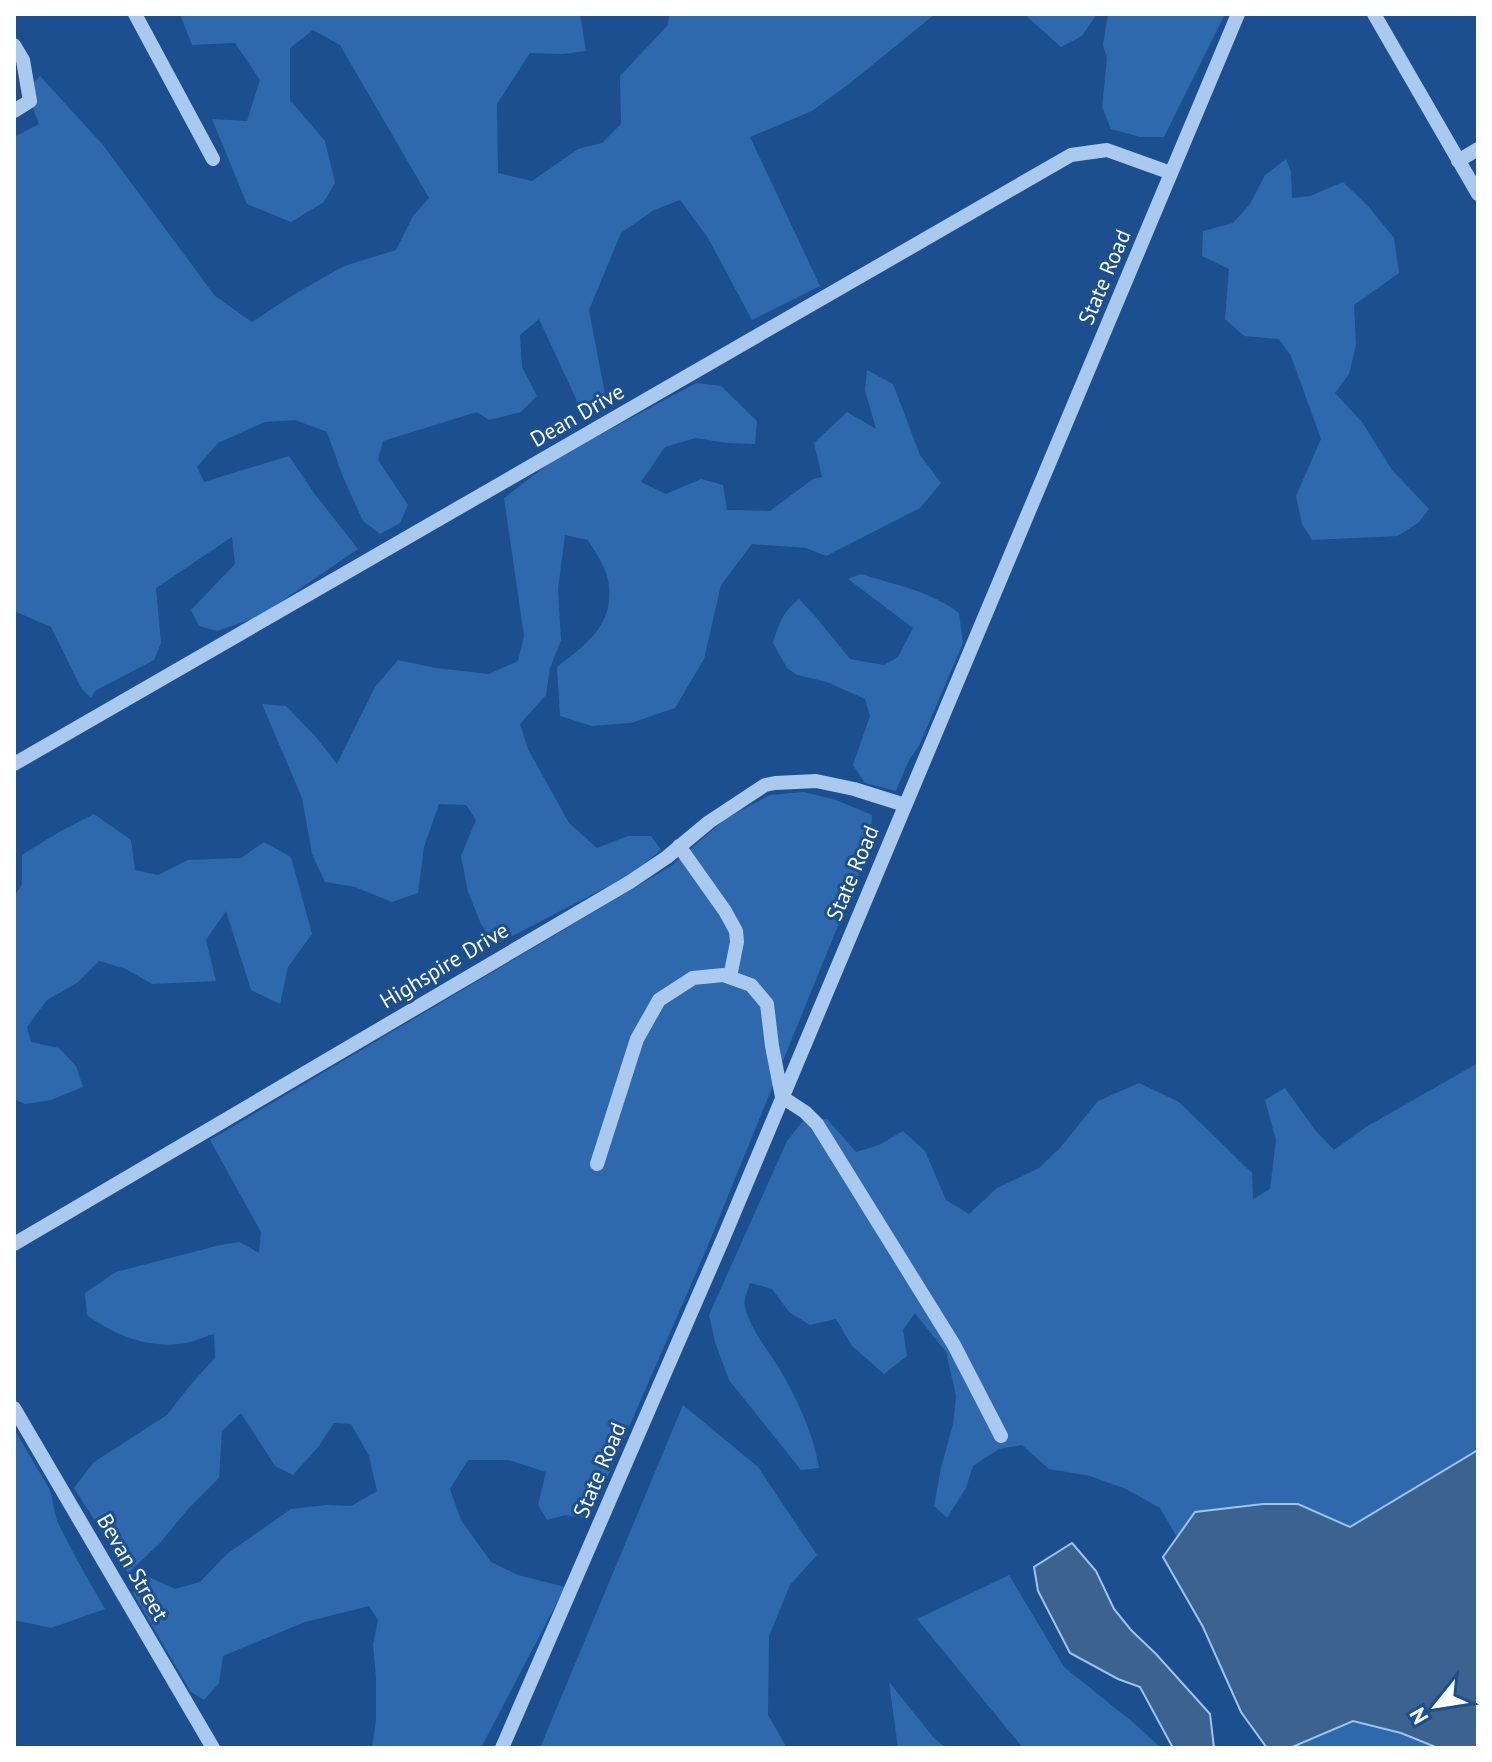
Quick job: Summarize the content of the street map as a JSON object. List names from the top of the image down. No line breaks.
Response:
{"streets":{"street":["State Road","Dean Drive","Highspire Drive","Bevan Street"]},"crossings":[["State Road","Dean Drive"],["State Road","Highspire Drive"]],"north":"bottom left"}
